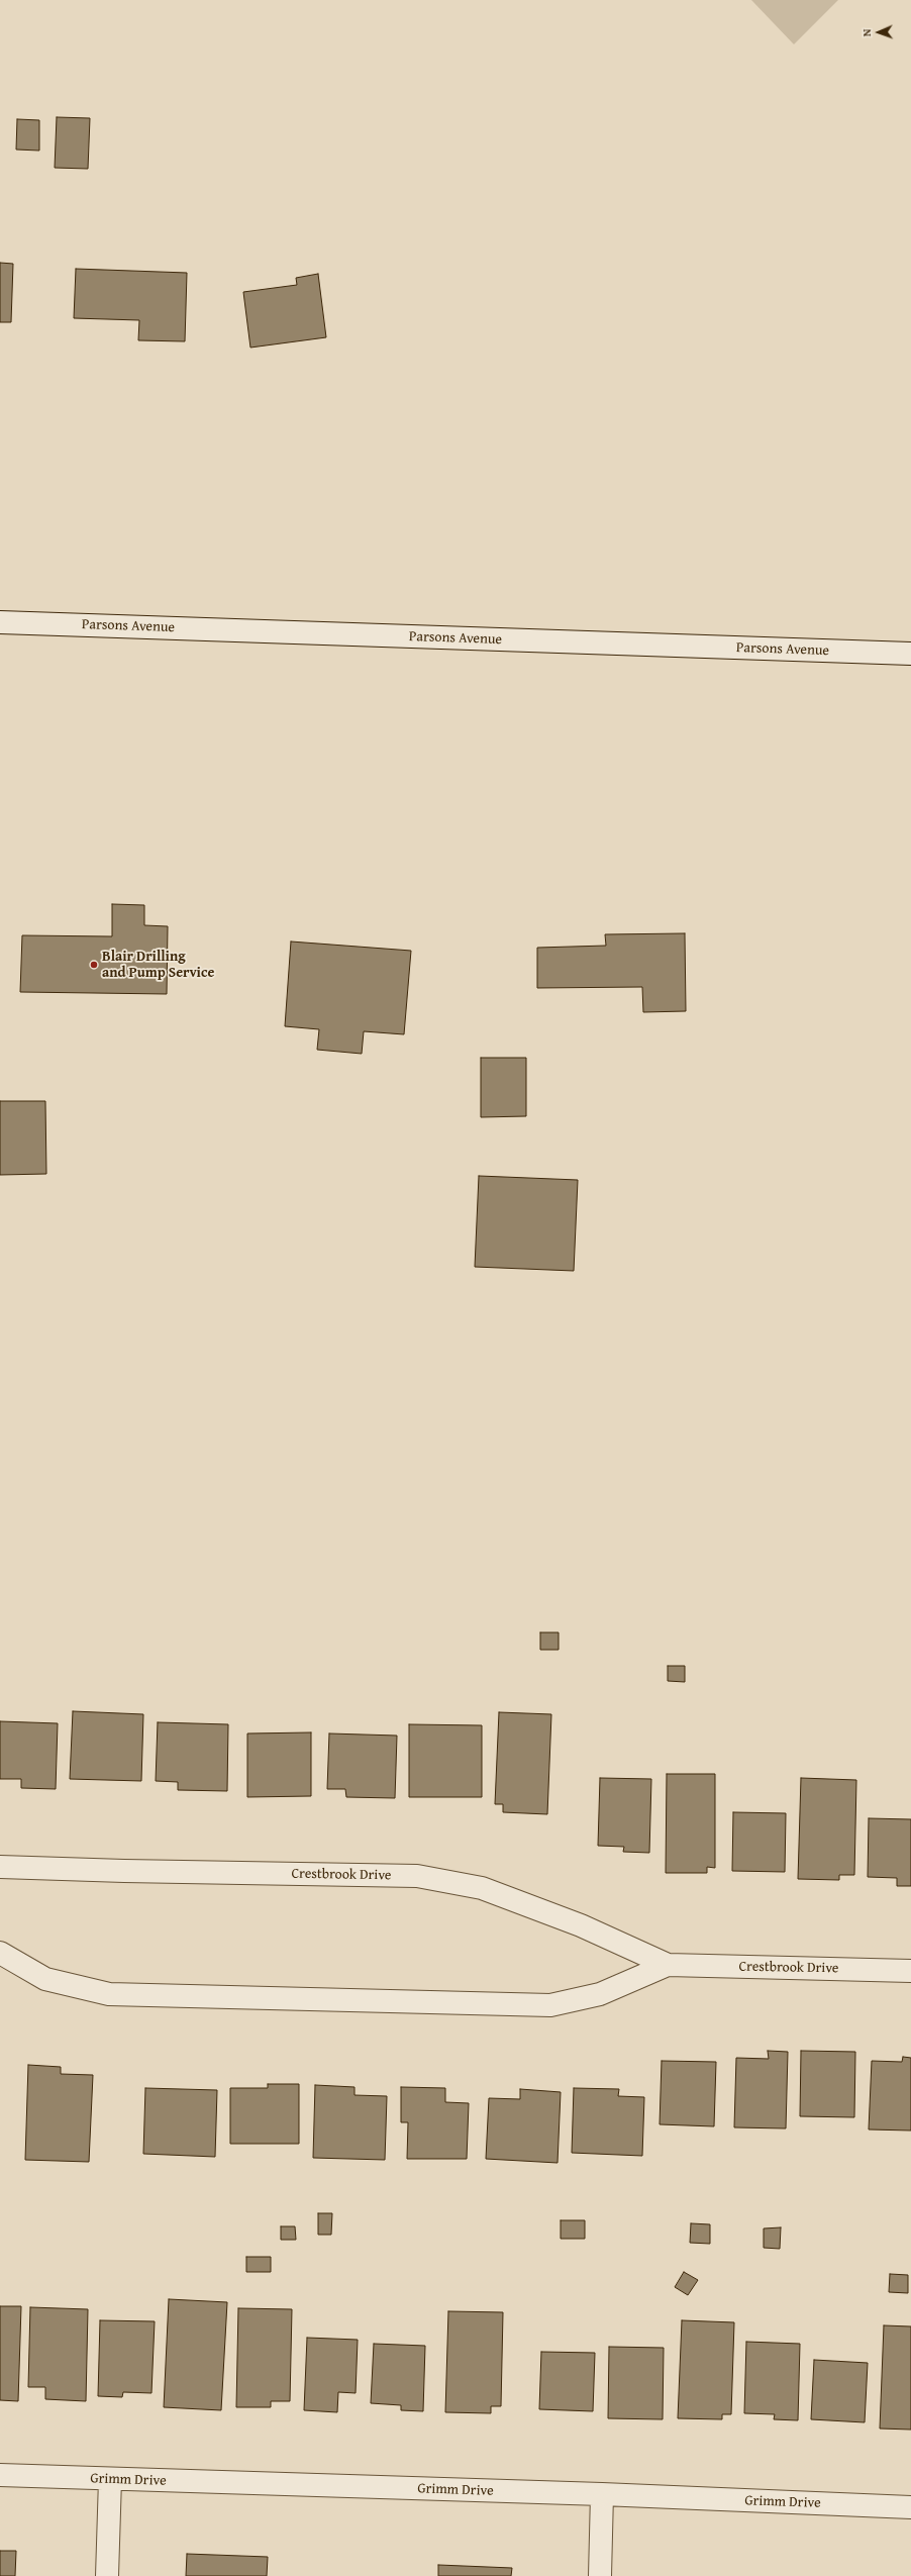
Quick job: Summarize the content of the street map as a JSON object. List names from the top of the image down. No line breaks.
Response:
{"streets":{"street":["Parsons Avenue","Crestbrook Drive","Grimm Drive"]},"places":["Blair Drilling and Pump Service"],"north":"left"}
